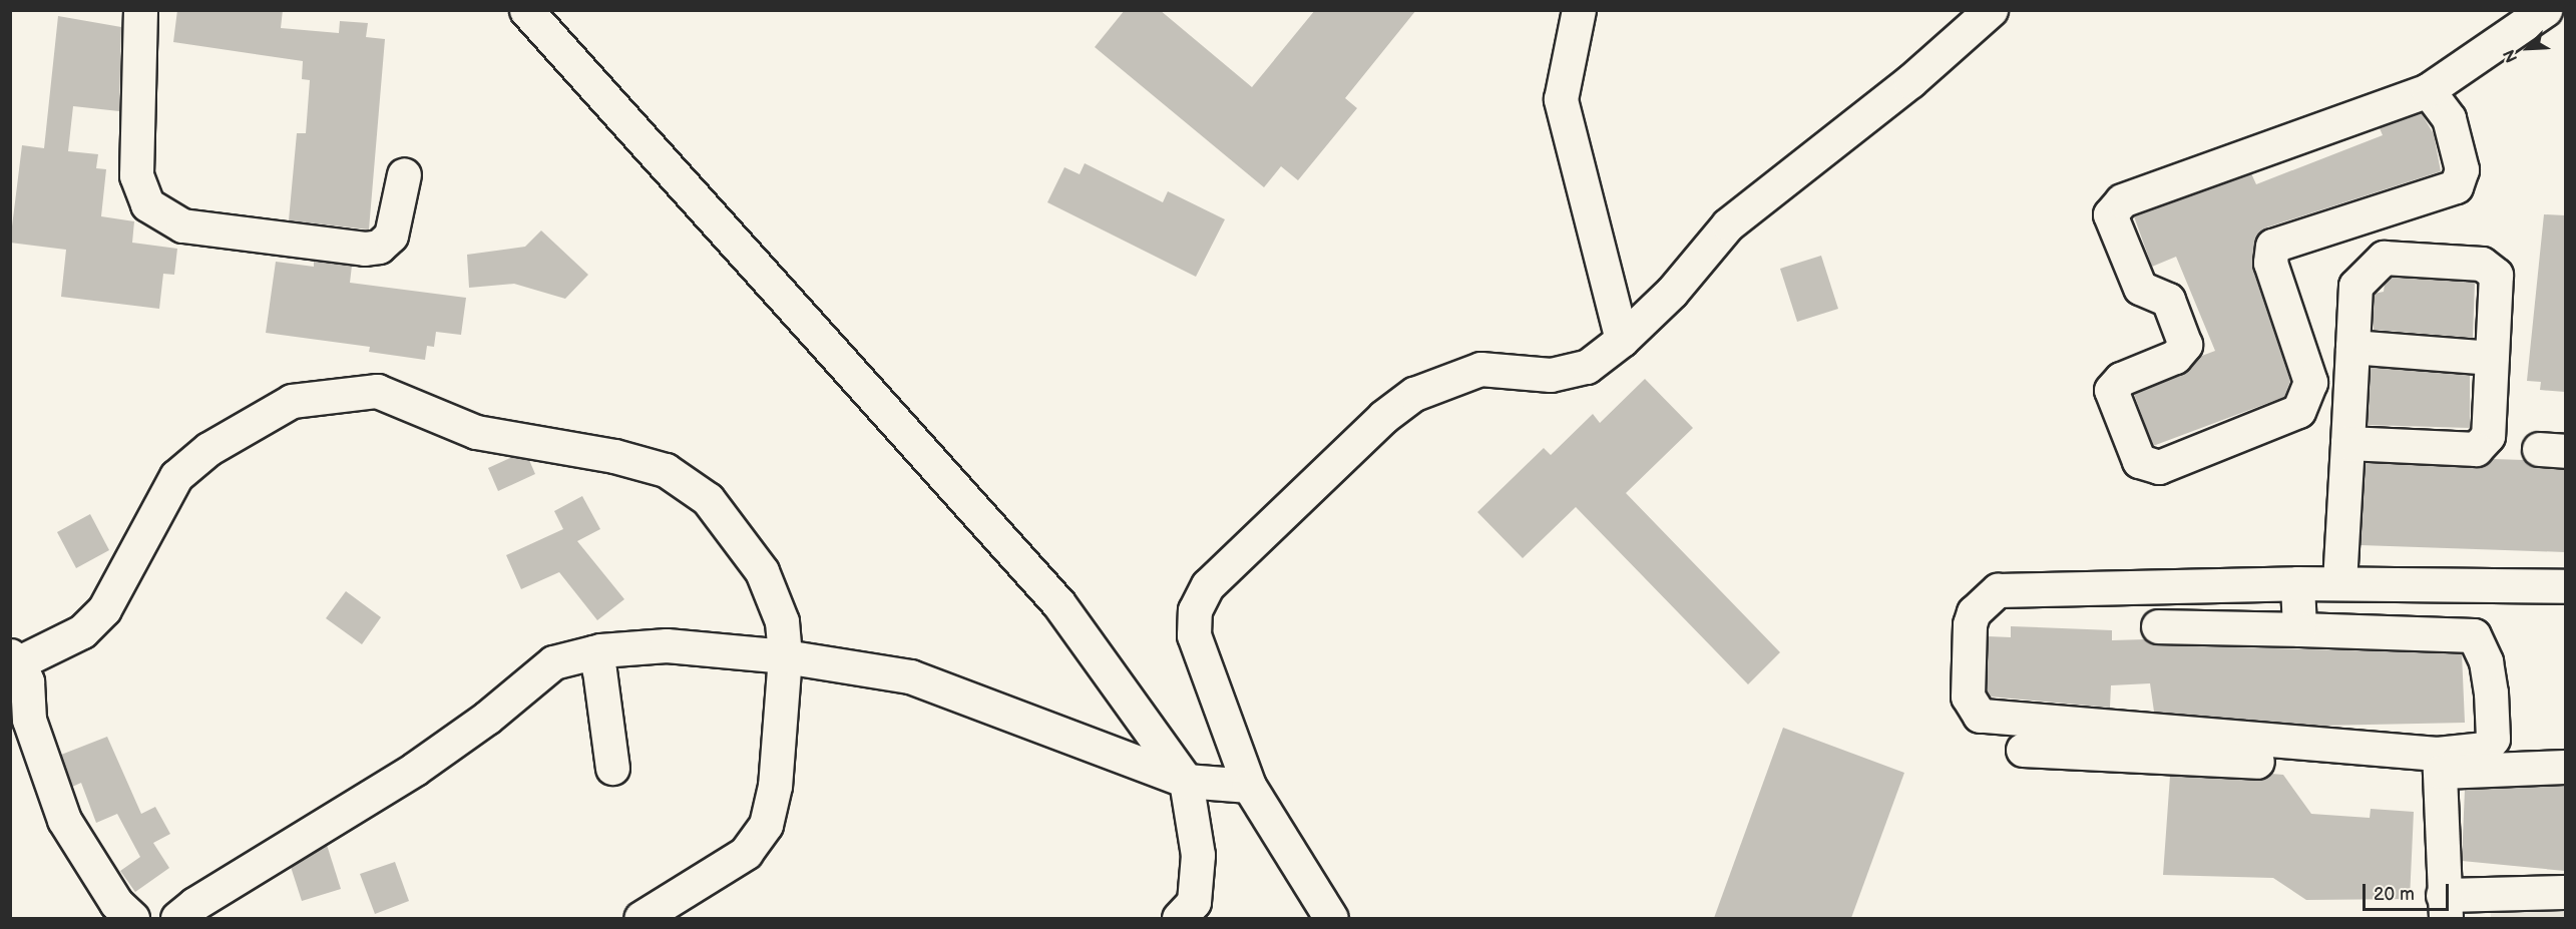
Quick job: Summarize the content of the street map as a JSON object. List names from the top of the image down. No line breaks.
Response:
{"scale_bar":"20 m","north":"bottom left"}
